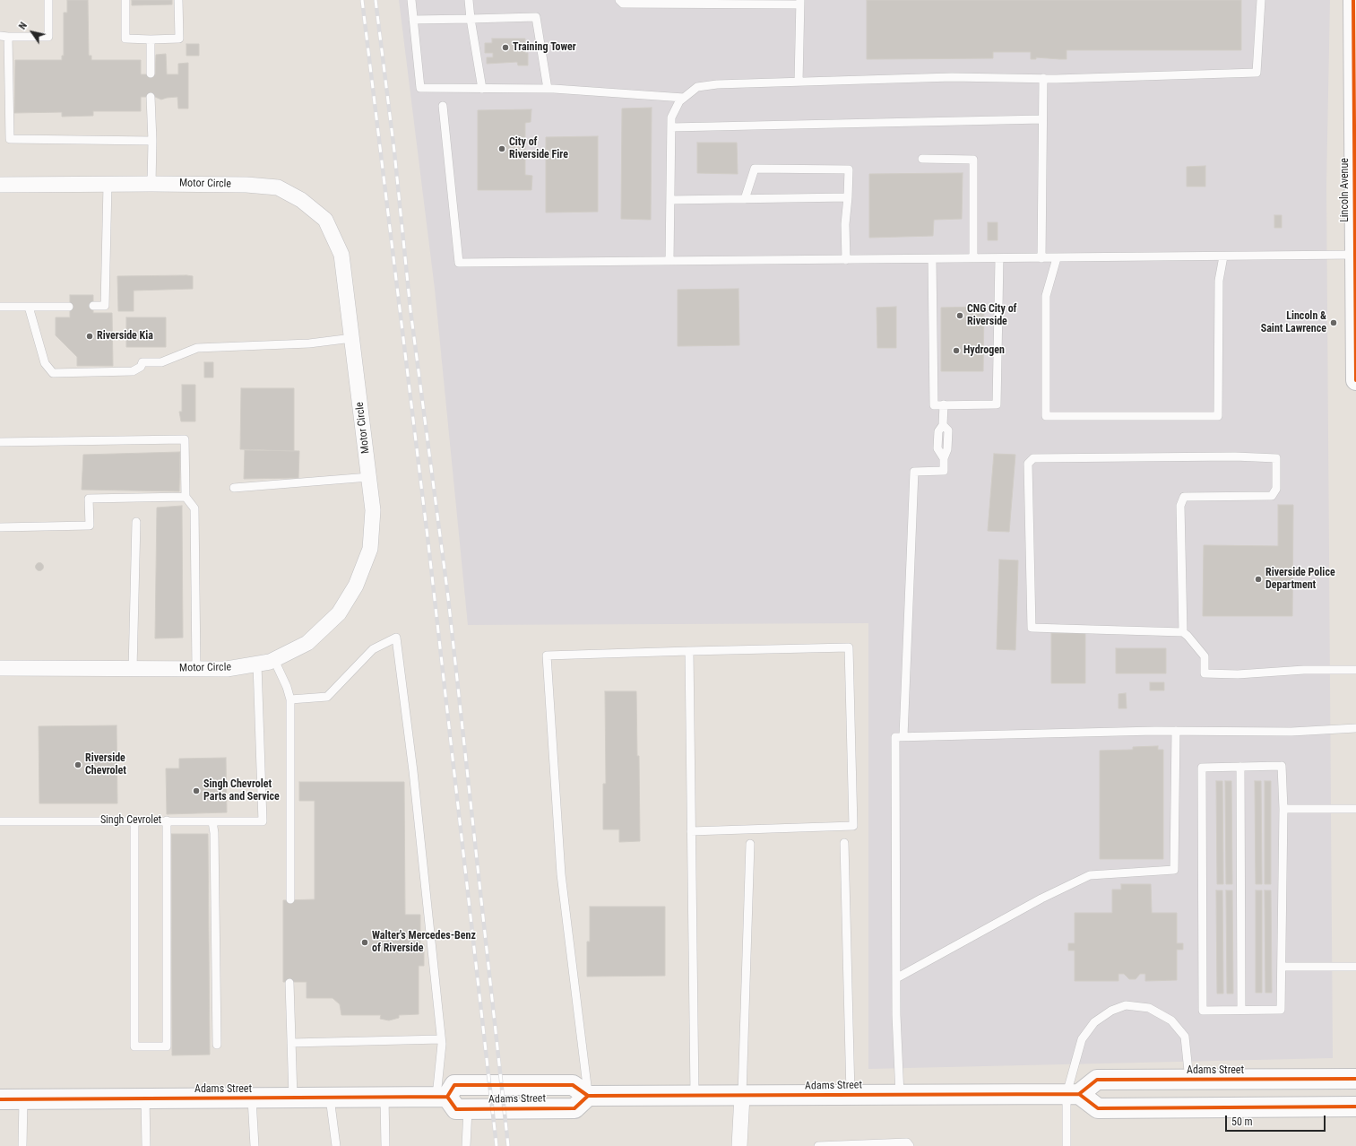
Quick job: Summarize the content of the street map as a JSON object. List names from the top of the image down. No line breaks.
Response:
{"streets":{"main road":["Lincoln Avenue","Adams Street"],"street":["Motor Circle"],"lane":["Singh Cevrolet"]},"crossings":[["Motor Circle","Singh Cevrolet"]],"places":["Training Tower","City of Riverside Fire","CNG City of Riverside","Lincoln & Saint Lawrence","Riverside Kia","Hydrogen","Riverside Police Department","Riverside Chevrolet","Singh Chevrolet Parts and Service","Walter's Mercedes-Benz of Riverside"],"scale_bar":"50 m","north":"top left"}
